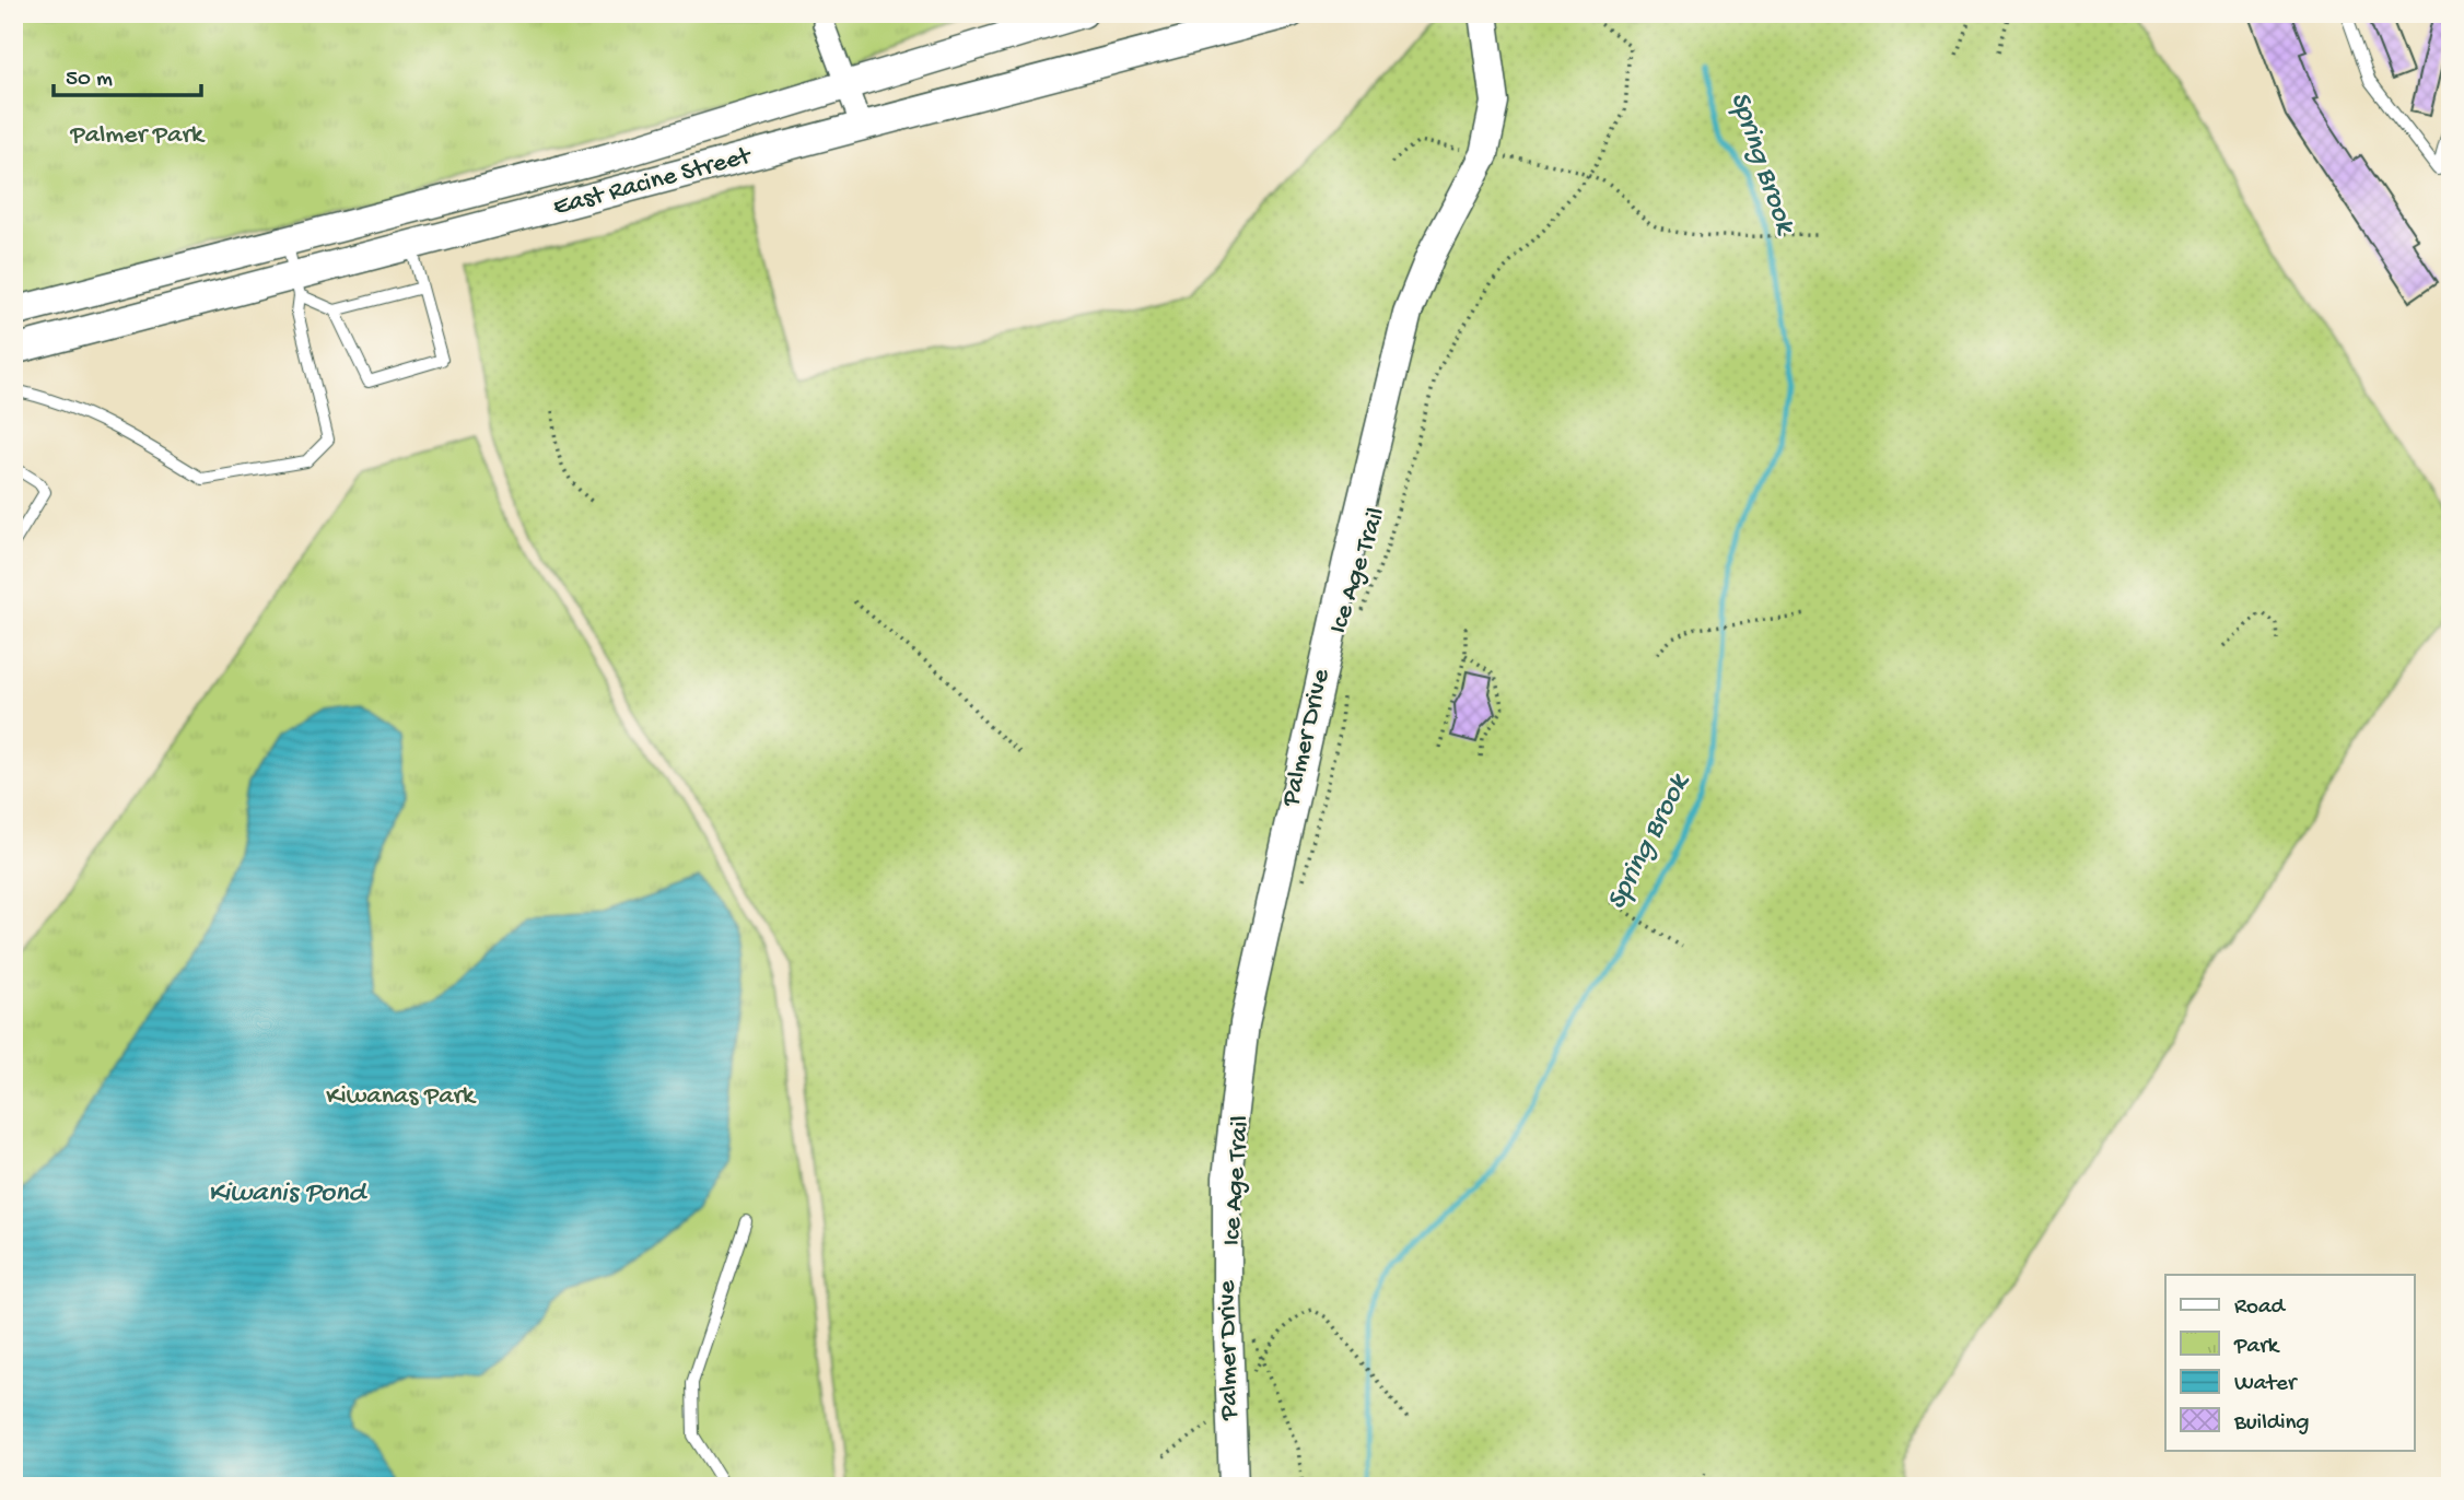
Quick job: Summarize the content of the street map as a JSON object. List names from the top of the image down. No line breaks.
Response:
{"streets":{"main road":["East Racine Street","Palmer Drive"],"path":["Ice Age Trail"]},"water":["Spring Brook","Kiwanis Pond"],"parks":["Palmer Park","Kiwanas Park"],"legend":["Road","Park","Water","Building"],"scale_bar":"50 m"}
